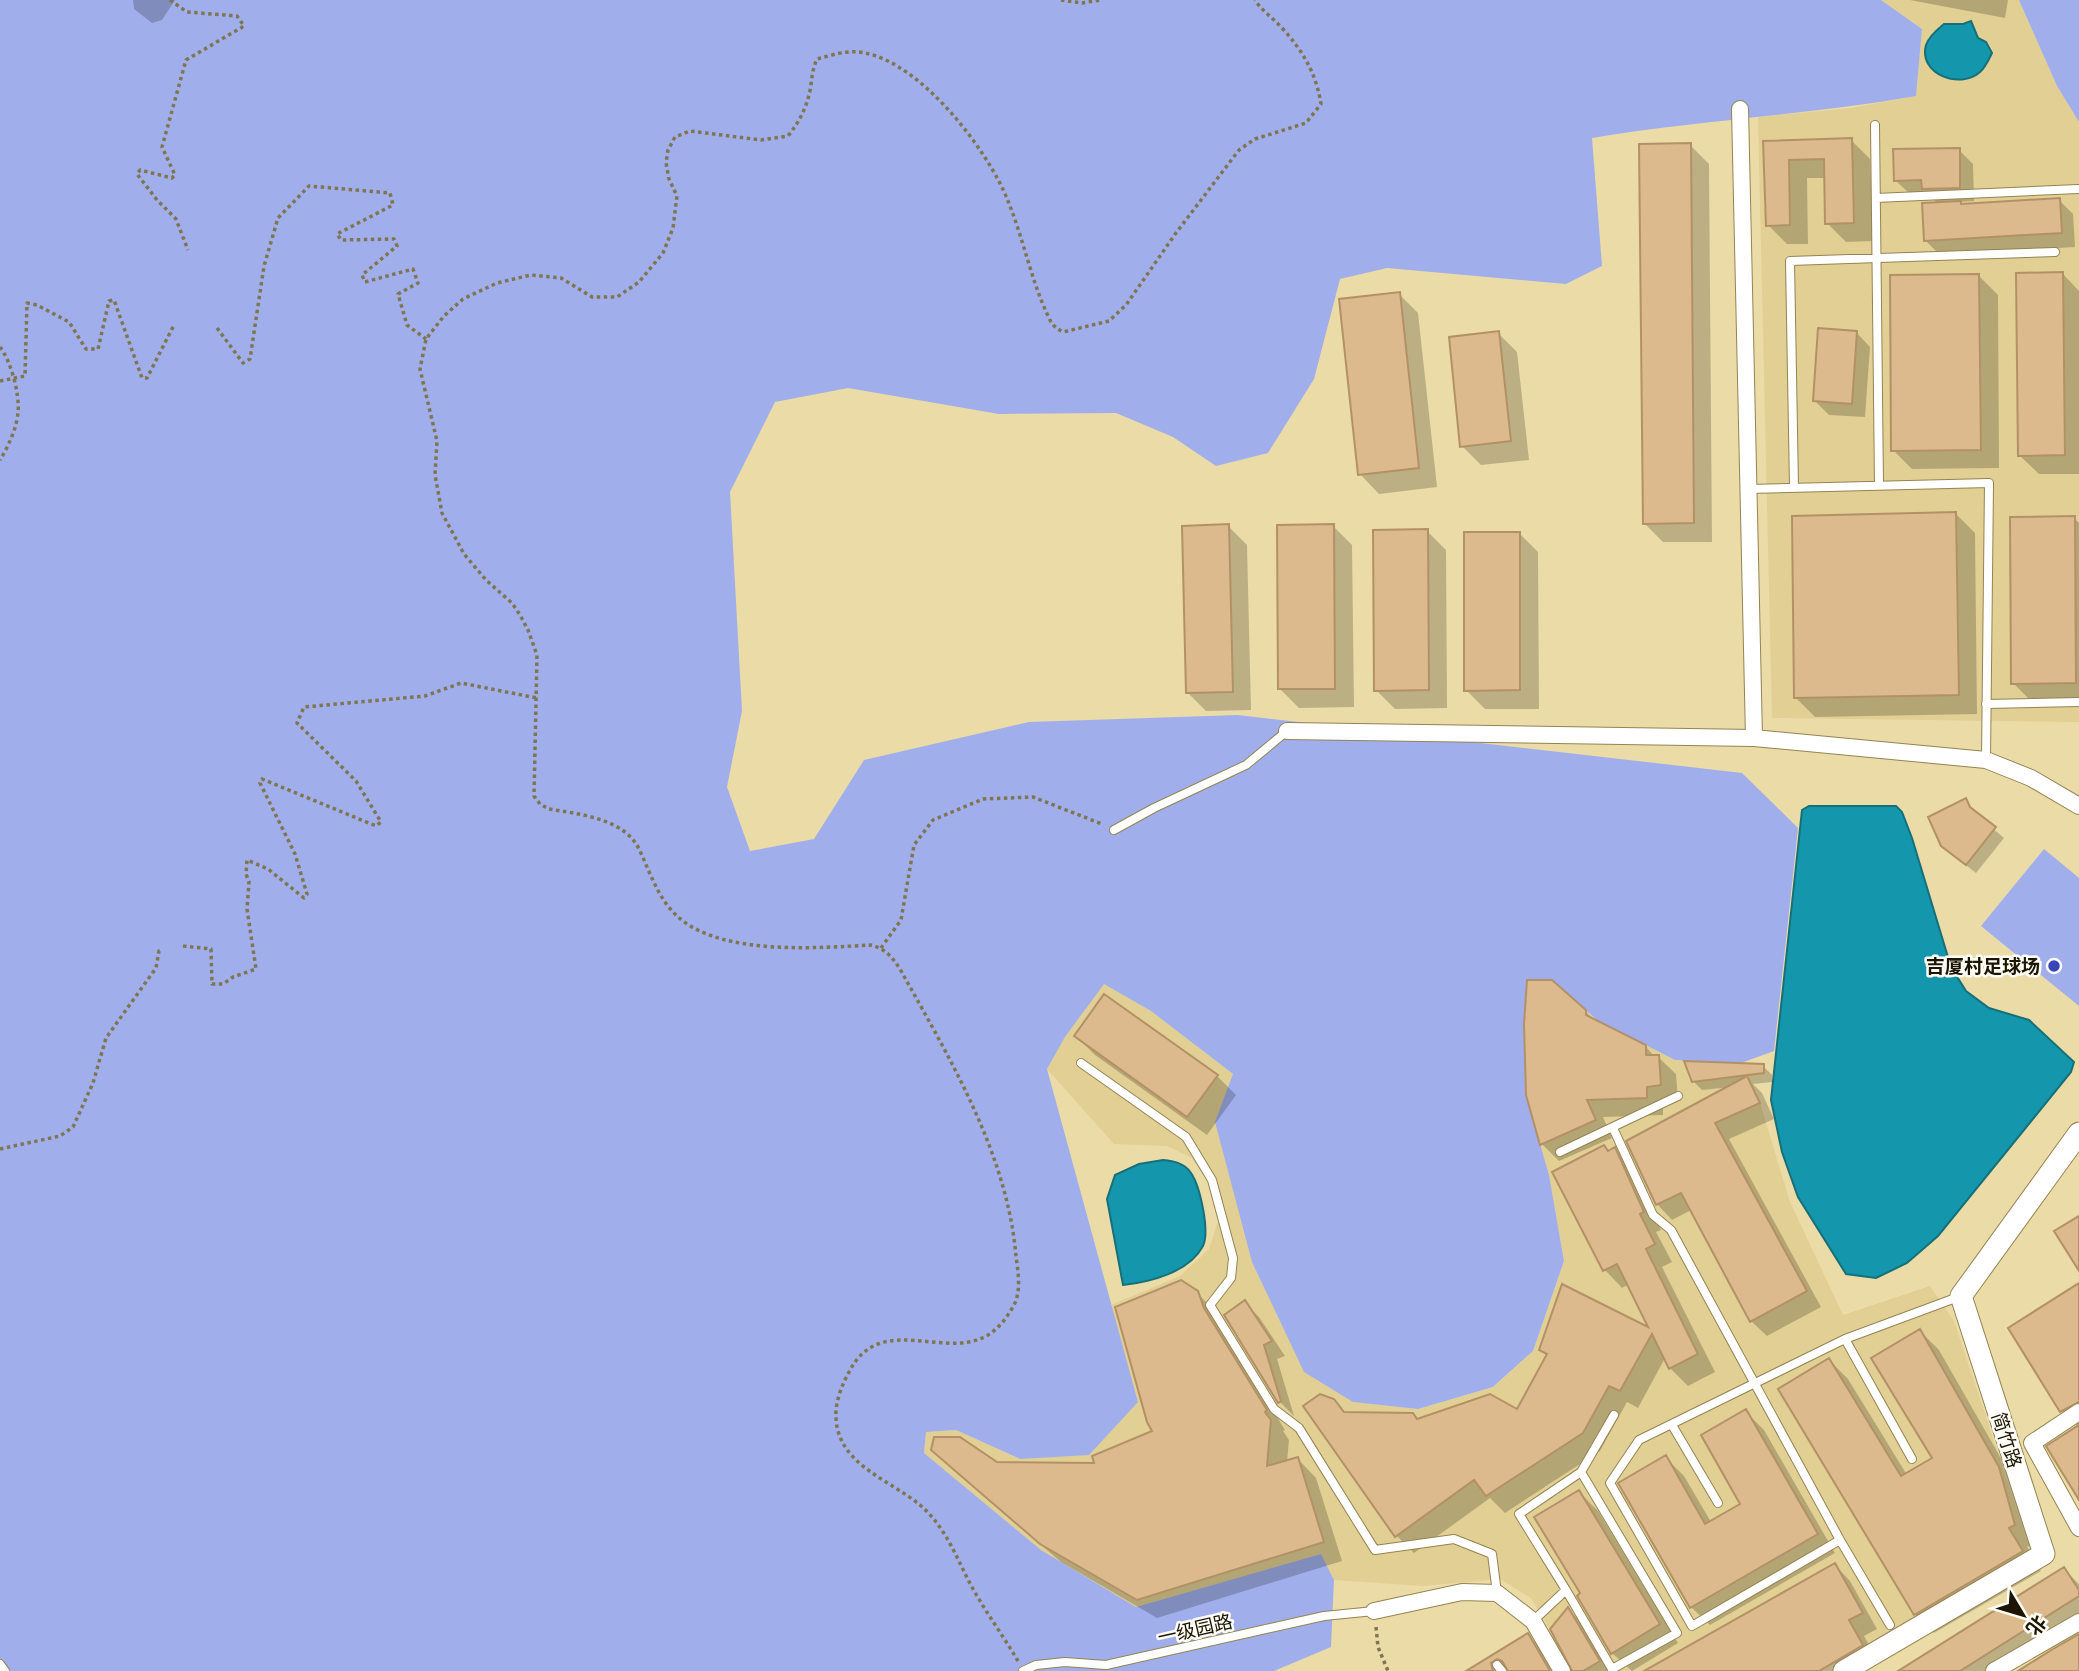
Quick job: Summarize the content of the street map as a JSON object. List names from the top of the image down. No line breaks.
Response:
{"streets":{"street":["简竹路"],"lane":["一级园路"]},"places":["吉厦村足球场"],"north":"bottom right"}
